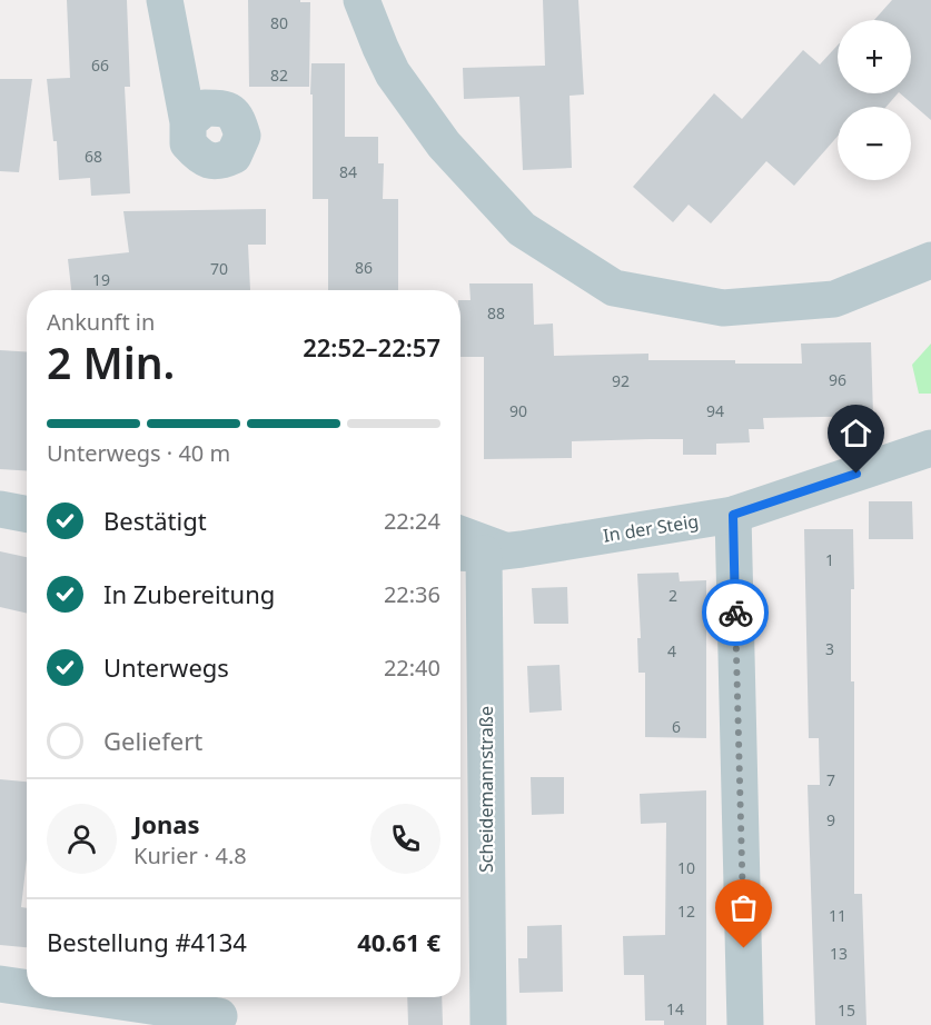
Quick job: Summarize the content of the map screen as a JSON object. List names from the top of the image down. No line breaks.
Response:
{"streets":{"street":["In der Steig","Scheidemannstraße"]},"crossings":[["In der Steig","Scheidemannstraße"]],"house_numbers":["80","66","82","68","84","86","70","19","88","96","92","90","94","1","2","3","4","6","7","9","10","12","11","13","14","15"],"page":{"map_buttons":["+","−"],"heading":["2 Min.","Ankunft in","22:52–22:57"],"panel":["Jonas","Kurier · 4.8","Bestellung #4134","40.61 €"],"bar":"Unterwegs · 40 m","list":[["Bestätigt","22:24"],["In Zubereitung","22:36"],["Unterwegs","22:40"],"Geliefert"]}}
